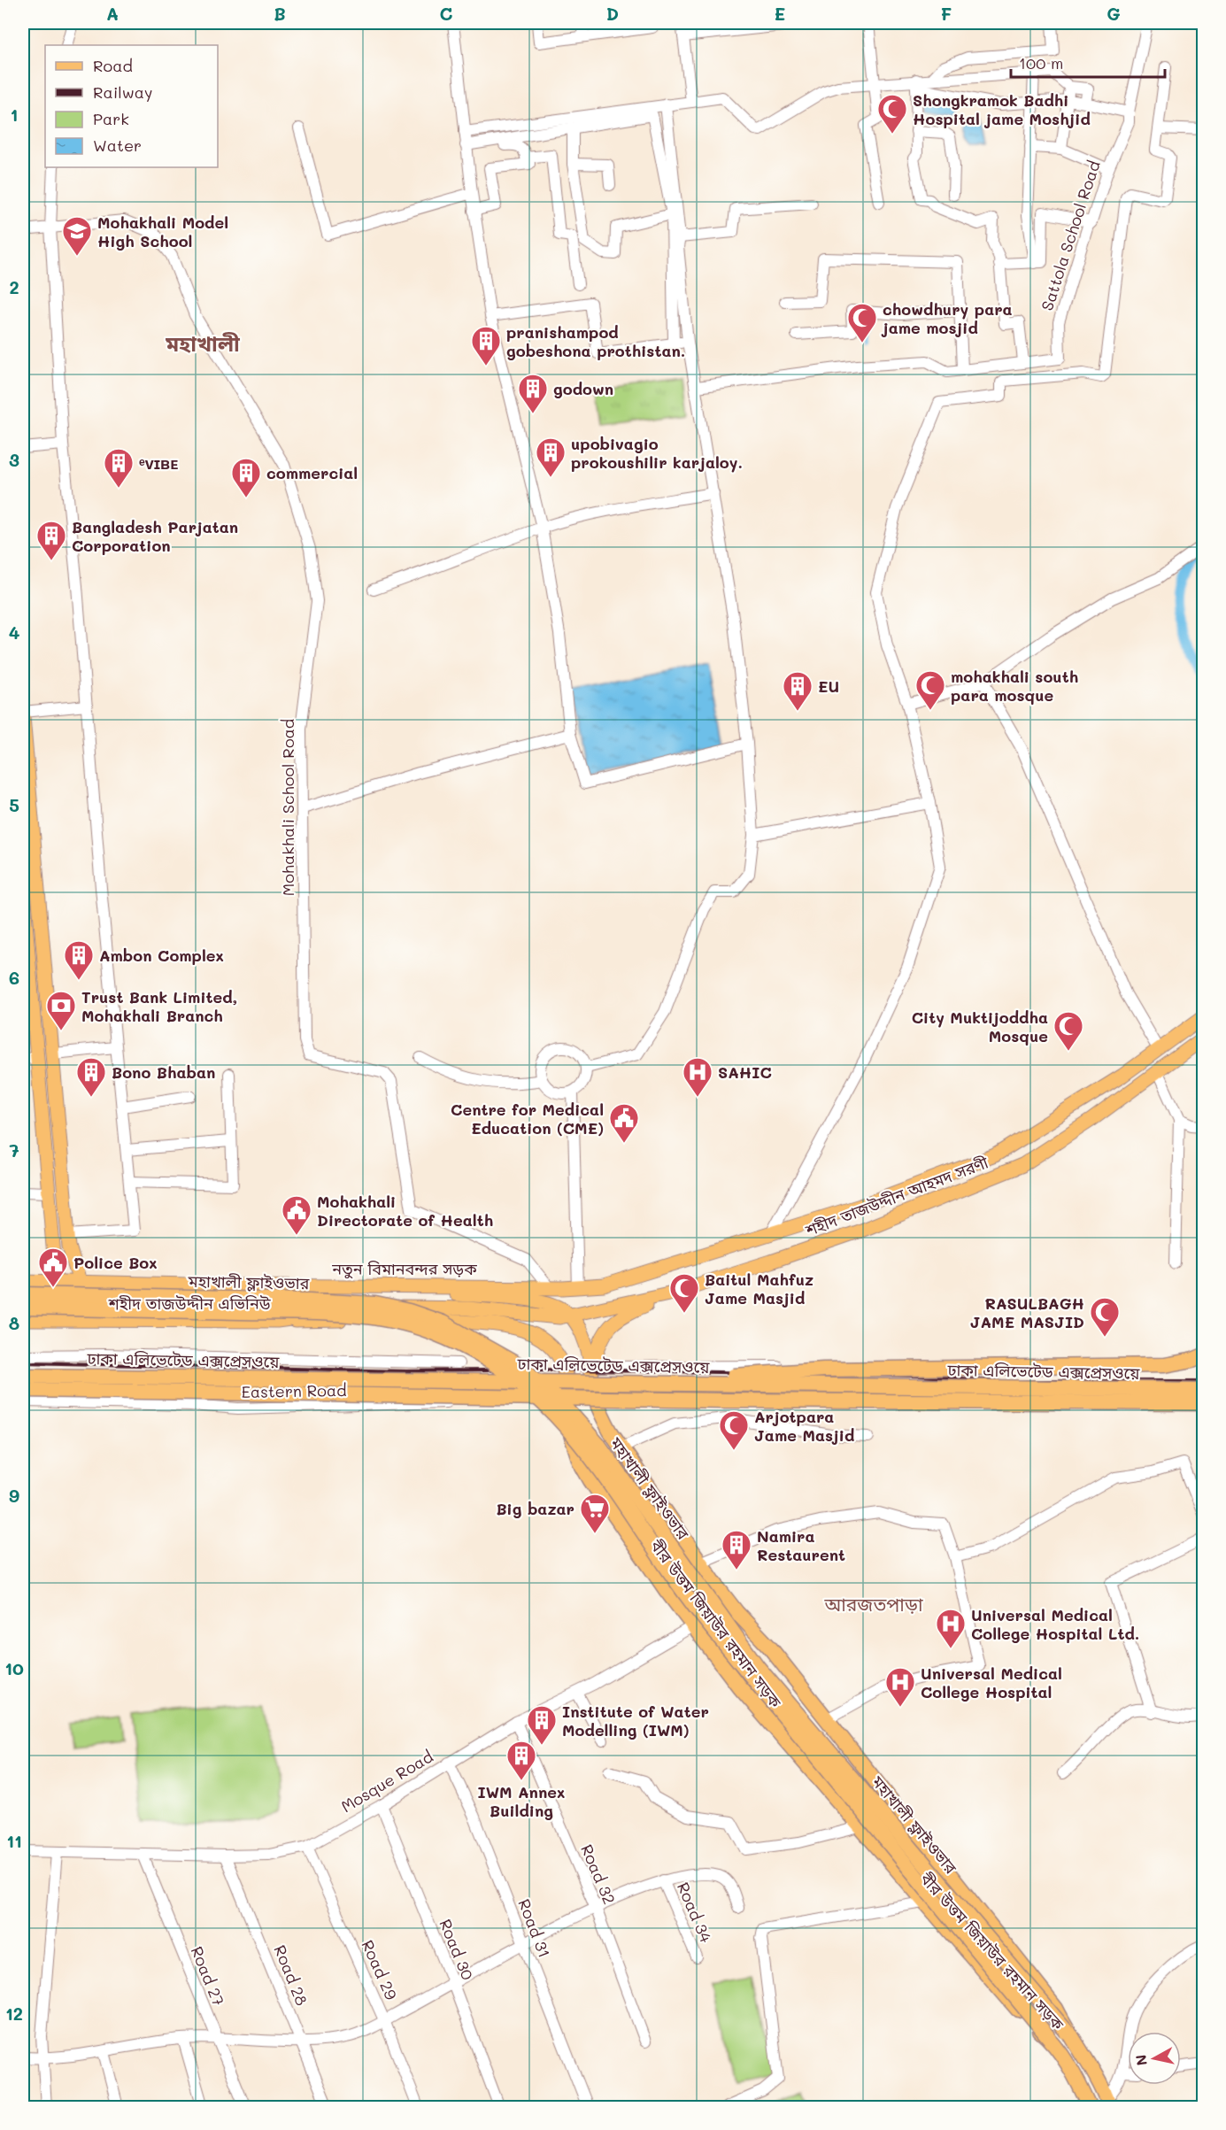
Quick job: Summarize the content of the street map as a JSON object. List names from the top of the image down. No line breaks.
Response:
{"streets":{"highway":["মহাখালী ফ্লাইওভার","ঢাকা এলিভেটেড এক্সপ্রেসওয়ে","বীর উত্তম জিয়াউর রহমান সড়ক"],"main road":["শহীদ তাজউদ্দীন আহমদ সরণী","নতুন বিমানবন্দর সড়ক","শহীদ তাজউদ্দীন এভিনিউ"],"street":["Sattola School Road","Mohakhali School Road","Eastern Road","Mosque Road","Road 32","Road 34","Road 31","Road 30","Road 29","Road 28","Road 27"]},"crossings":[["Mohakhali School Road","নতুন বিমানবন্দর সড়ক"],["শহীদ তাজউদ্দীন আহমদ সরণী","নতুন বিমানবন্দর সড়ক"],["শহীদ তাজউদ্দীন আহমদ সরণী","শহীদ তাজউদ্দীন এভিনিউ"],["শহীদ তাজউদ্দীন আহমদ সরণী","বীর উত্তম জিয়াউর রহমান সড়ক"],["মহাখালী ফ্লাইওভার","বীর উত্তম জিয়াউর রহমান সড়ক"],["শহীদ তাজউদ্দীন এভিনিউ","বীর উত্তম জিয়াউর রহমান সড়ক"],["Eastern Road","বীর উত্তম জিয়াউর রহমান সড়ক"],["বীর উত্তম জিয়াউর রহমান সড়ক","Mosque Road"],["Mosque Road","Road 32"],["Mosque Road","Road 31"],["Mosque Road","Road 30"],["Mosque Road","Road 29"],["Mosque Road","Road 28"],["Mosque Road","Road 27"]],"districts":["মহাখালী","আরজতপাড়া"],"places":{"mosque":["Shongkramok Badhi Hospital jame Moshjid","chowdhury para jame mosjid","mohakhali south para mosque","City Muktijoddha Mosque","Baitul Mahfuz Jame Masjid","RASULBAGH JAME MASJID","Arjotpara Jame Masjid"],"school or university":["Mohakhali Model High School"],"building":["pranishampod gobeshona prothistan.","godown","upobivagio prokoushilir karjaloy.","ᵉᴠɪʙᴇ","commercial","Bangladesh Parjatan Corporation","EU","Ambon Complex","Bono Bhaban","Namira Restaurent","Institute of Water Modelling (IWM)","IWM Annex Building"],"bank":["Trust Bank Limited, Mohakhali Branch"],"hospital":["SAHIC","Universal Medical College Hospital Ltd.","Universal Medical College Hospital"],"public building":["Centre for Medical Education (CME)","Mohakhali Directorate of Health","Police Box"],"supermarket":["Big bazar"]},"legend":["Road","Railway","Park","Water"],"scale_bar":"100 m","north":"left","grid":{"columns":["A","B","C","D","E","F","G"],"rows":["1","2","3","4","5","6","7","8","9","10","11","12"]}}
